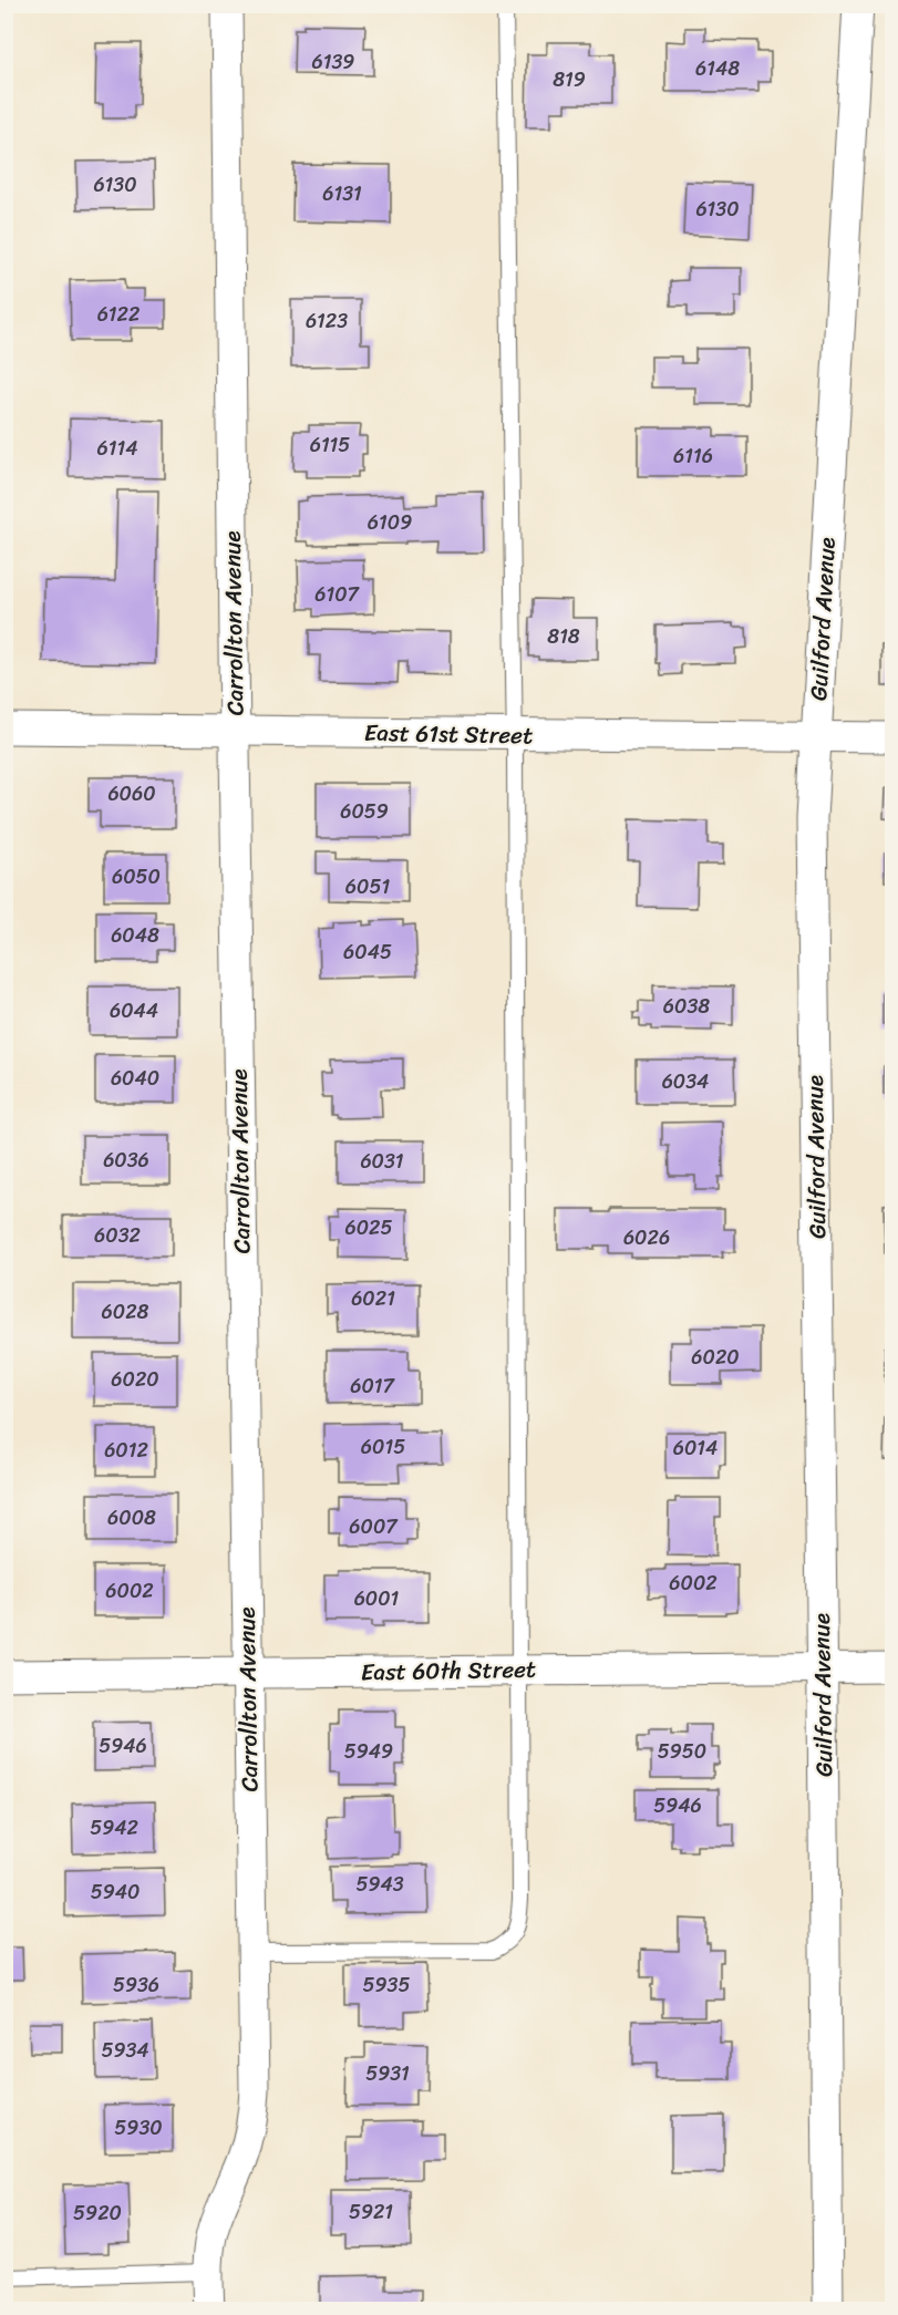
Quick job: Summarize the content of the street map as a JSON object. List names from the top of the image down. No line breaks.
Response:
{"streets":{"street":["Guilford Avenue","Carrollton Avenue","East 61st Street","East 60th Street"]},"crossings":[["Guilford Avenue","East 61st Street"],["Guilford Avenue","East 60th Street"],["Carrollton Avenue","East 61st Street"],["Carrollton Avenue","East 60th Street"]],"house_numbers":["6139","6148","819","6130","6131","6130","6122","6123","6115","6114","6116","6109","6107","818","6060","6059","6050","6051","6048","6045","6038","6044","6040","6034","6036","6031","6025","6032","6026","6021","6028","6020","6020","6017","6015","6014","6012","6008","6007","6002","6002","6001","5946","5949","5950","5946","5942","5943","5940","5936","5935","5934","5931","5930","5921","5920"]}
